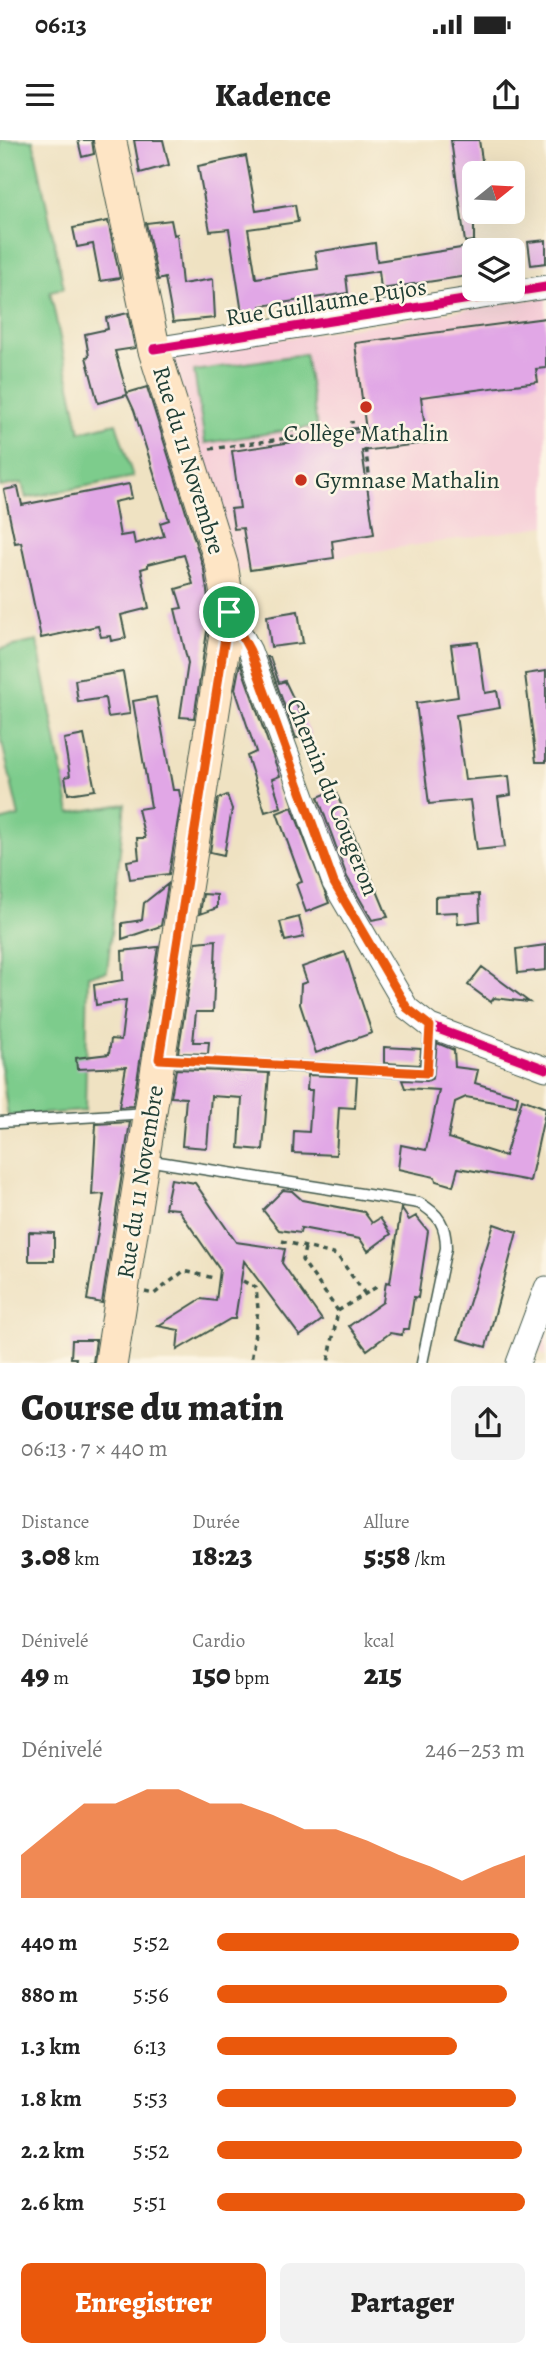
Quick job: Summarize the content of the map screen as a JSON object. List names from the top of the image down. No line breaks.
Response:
{"streets":{"main road":["Rue du 11 Novembre"],"street":["Rue Guillaume Pujos","Chemin du Cougeron"]},"crossings":[["Rue Guillaume Pujos","Rue du 11 Novembre"],["Rue du 11 Novembre","Chemin du Cougeron"]],"places":["Collège Mathalin","Gymnase Mathalin"],"north":"right","page":{"status":"06:13","header":"Kadence","heading":["Course du matin","06:13 · 7 × 440 m"],"stats":[["Distance","3.08 km"],["Durée","18:23"],["Allure","5:58 /km"],["Dénivelé","49 m"],["Cardio","150 bpm"],["kcal","215"]],"chart":["Dénivelé","246–253 m"],"list":[{"name":"440 m","note":"5:52"},{"name":"880 m","note":"5:56"},{"name":"1.3 km","note":"6:13"},{"name":"1.8 km","note":"5:53"},{"name":"2.2 km","note":"5:52"},{"name":"2.6 km","note":"5:51"}],"buttons":["Enregistrer","Partager"]}}
